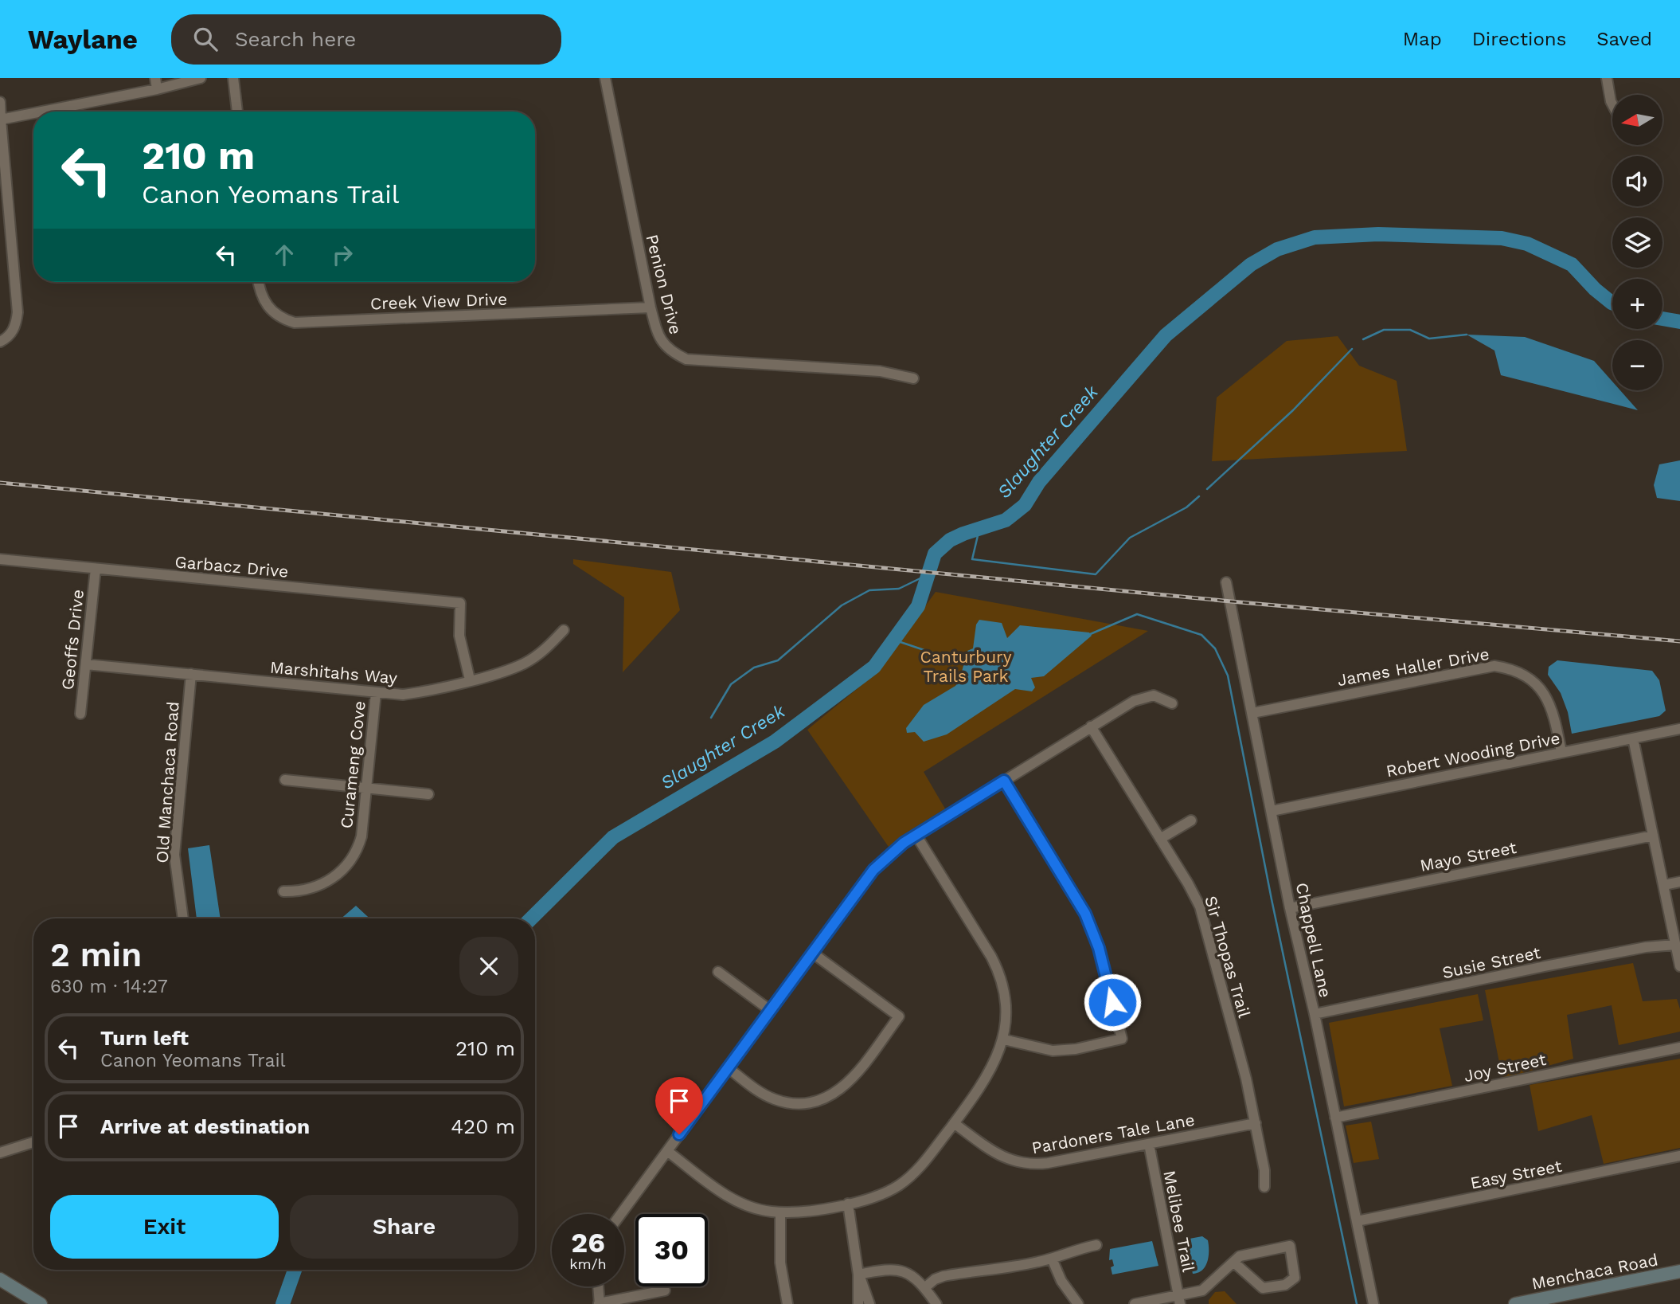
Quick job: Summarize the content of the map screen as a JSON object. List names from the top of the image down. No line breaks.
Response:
{"streets":{"main road":["Menchaca Road"],"street":["Penion Drive","Creek View Drive","Garbacz Drive","Geoffs Drive","James Haller Drive","Marshitahs Way","Robert Wooding Drive","Curameng Cove","Old Manchaca Road","Mayo Street","Chappell Lane","Sir Thopas Trail","Susie Street","Joy Street","Pardoners Tale Lane","Easy Street","Melibee Trail"]},"crossings":[["Penion Drive","Creek View Drive"],["Garbacz Drive","Geoffs Drive"],["Garbacz Drive","Marshitahs Way"],["Geoffs Drive","Marshitahs Way"],["James Haller Drive","Robert Wooding Drive"],["James Haller Drive","Chappell Lane"],["Marshitahs Way","Curameng Cove"],["Marshitahs Way","Old Manchaca Road"],["Robert Wooding Drive","Chappell Lane"],["Mayo Street","Chappell Lane"],["Chappell Lane","Susie Street"],["Chappell Lane","Joy Street"],["Chappell Lane","Easy Street"],["Sir Thopas Trail","Pardoners Tale Lane"],["Pardoners Tale Lane","Melibee Trail"]],"water":["Slaughter Creek"],"parks":["Canturbury Trails Park"],"north":"left","page":{"header":"Waylane","search":"Search here","nav":["Map","Directions","Saved"],"map_buttons":["+","−"],"turn":["210 m","Canon Yeomans Trail"],"heading":["2 min","630 m · 14:27"],"list":[{"name":"Turn left","note":"Canon Yeomans Trail","value":"210 m"},{"name":"Arrive at destination","value":"420 m"}],"buttons":["Exit","Share"],"speed":"26 km/h","limit":"30"}}
